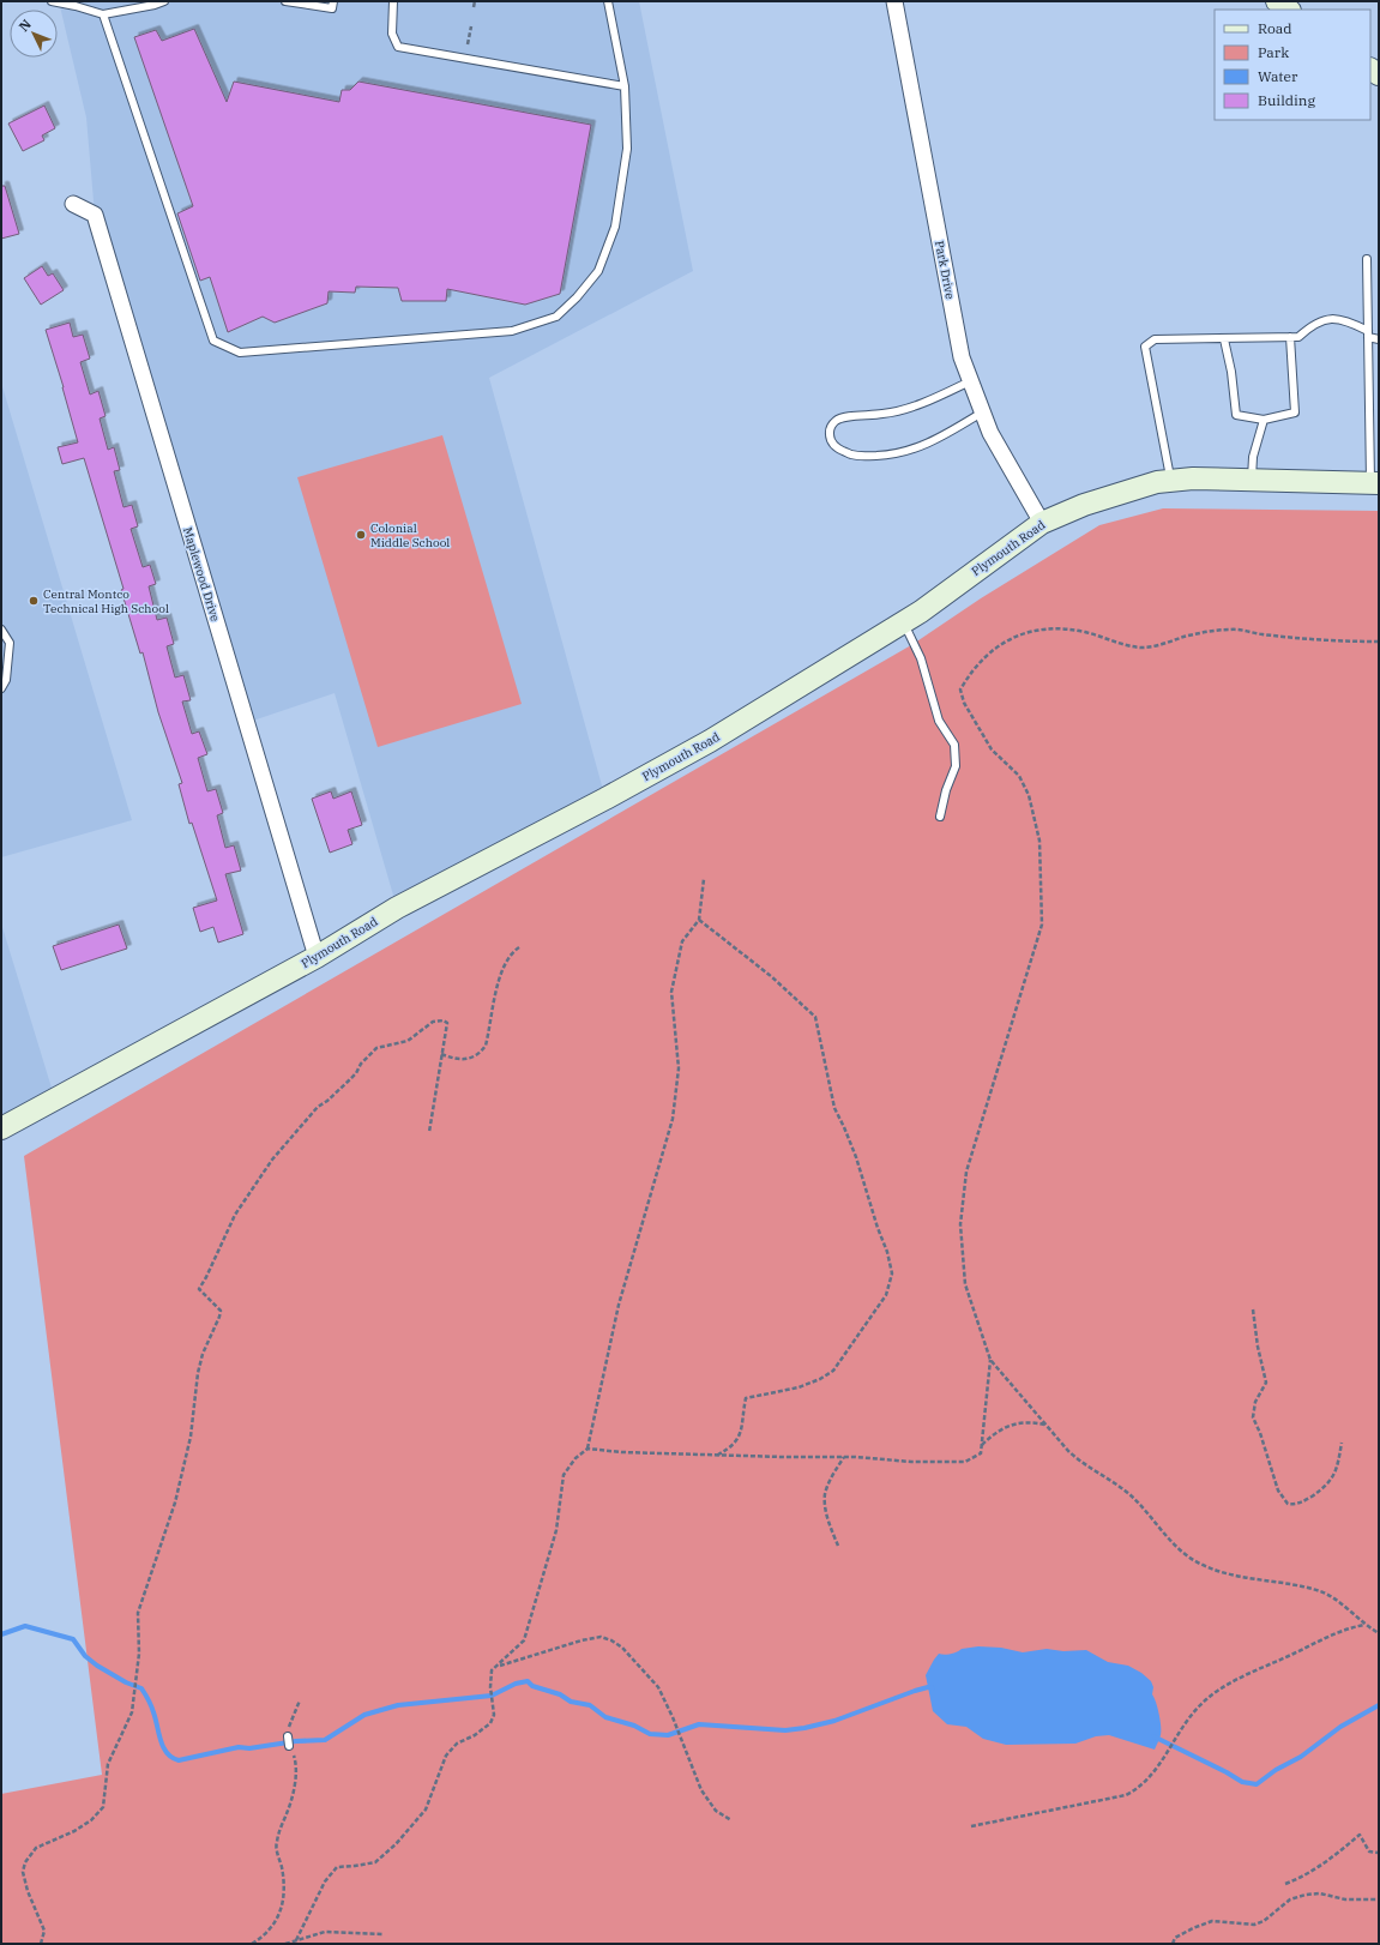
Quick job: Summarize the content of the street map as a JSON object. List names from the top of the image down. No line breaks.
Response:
{"streets":{"street":["Park Drive","Plymouth Road","Maplewood Drive"]},"crossings":[["Park Drive","Plymouth Road"],["Plymouth Road","Maplewood Drive"]],"places":["Colonial Middle School","Central Montco Technical High School"],"legend":["Road","Park","Water","Building"],"north":"top left"}
